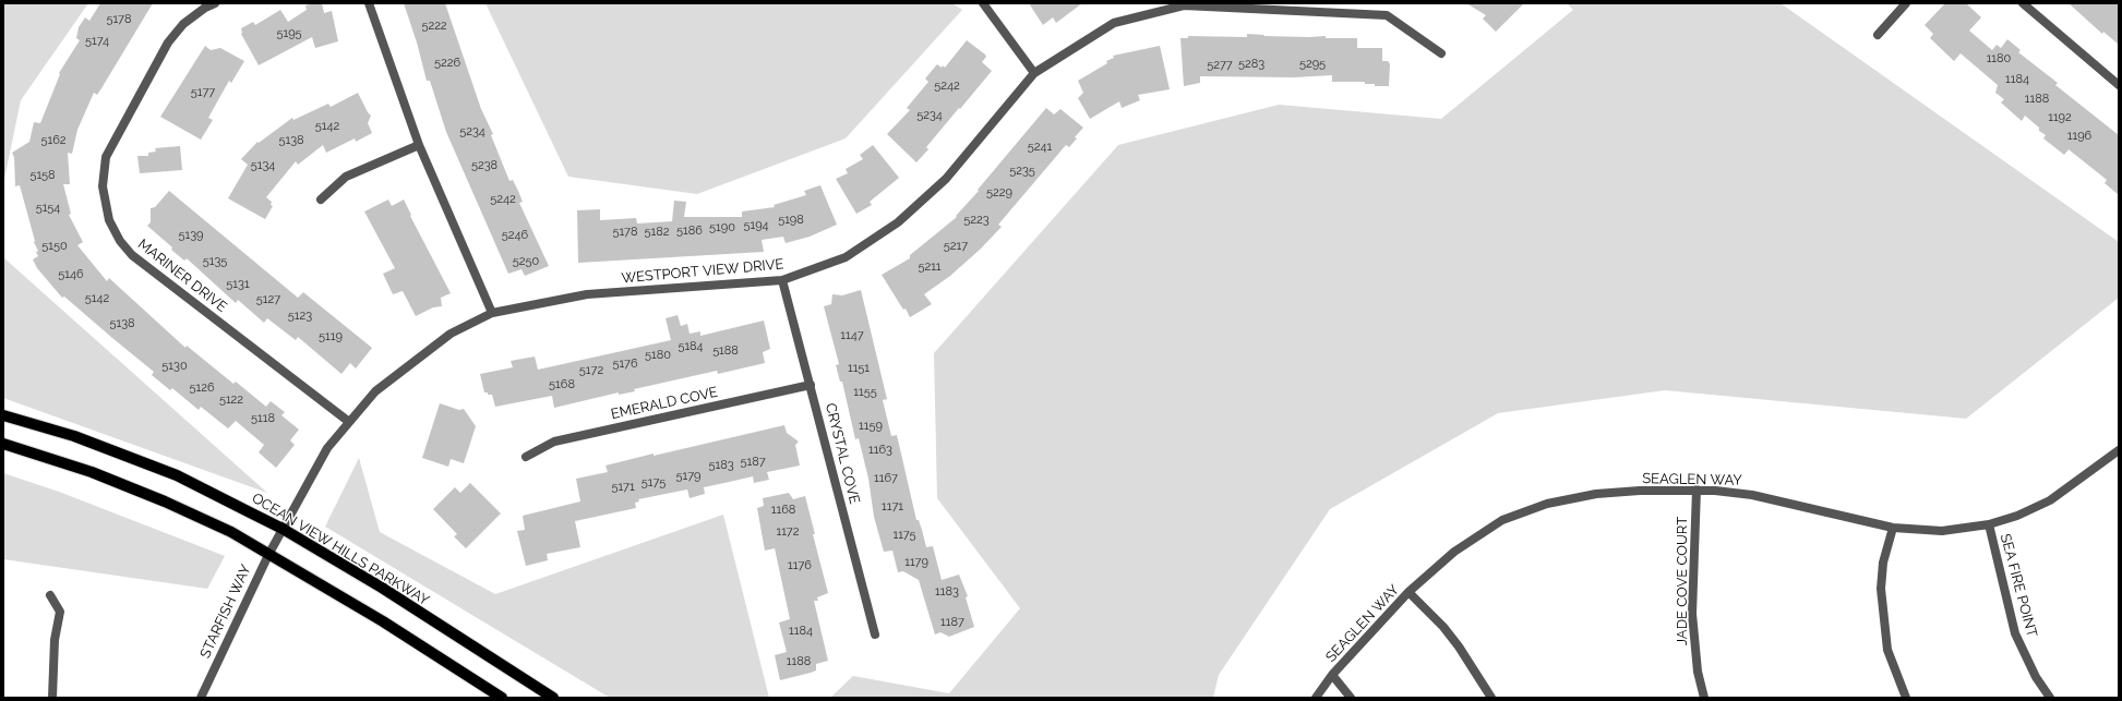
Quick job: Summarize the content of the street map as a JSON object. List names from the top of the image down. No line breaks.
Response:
{"streets":{"main road":["OCEAN VIEW HILLS PARKWAY"],"street":["WESTPORT VIEW DRIVE","MARINER DRIVE","EMERALD COVE","CRYSTAL COVE","SEAGLEN WAY","JADE COVE COURT","SEA FIRE POINT","STARFISH WAY"]},"crossings":[["WESTPORT VIEW DRIVE","MARINER DRIVE"],["WESTPORT VIEW DRIVE","CRYSTAL COVE"],["WESTPORT VIEW DRIVE","OCEAN VIEW HILLS PARKWAY"],["WESTPORT VIEW DRIVE","STARFISH WAY"],["EMERALD COVE","CRYSTAL COVE"],["SEAGLEN WAY","JADE COVE COURT"],["SEAGLEN WAY","SEA FIRE POINT"],["OCEAN VIEW HILLS PARKWAY","STARFISH WAY"]],"house_numbers":["5178","5222","5195","5174","1180","5226","5283","5295","5277","1184","5242","5177","1188","5234","1192","5142","5234","1196","5162","5138","5241","5134","5238","5235","5158","5229","5242","5154","5198","5223","5194","5190","5186","5178","5182","5139","5246","5150","5217","5135","5250","5211","5146","5131","5142","5127","5123","5138","1147","5119","5184","5188","5180","5176","5130","1151","5172","5168","5126","1155","5122","5118","1159","1163","5187","5183","5179","1167","5175","5171","1171","1168","1172","1175","1179","1176","1183","1187","1184","1188"]}
